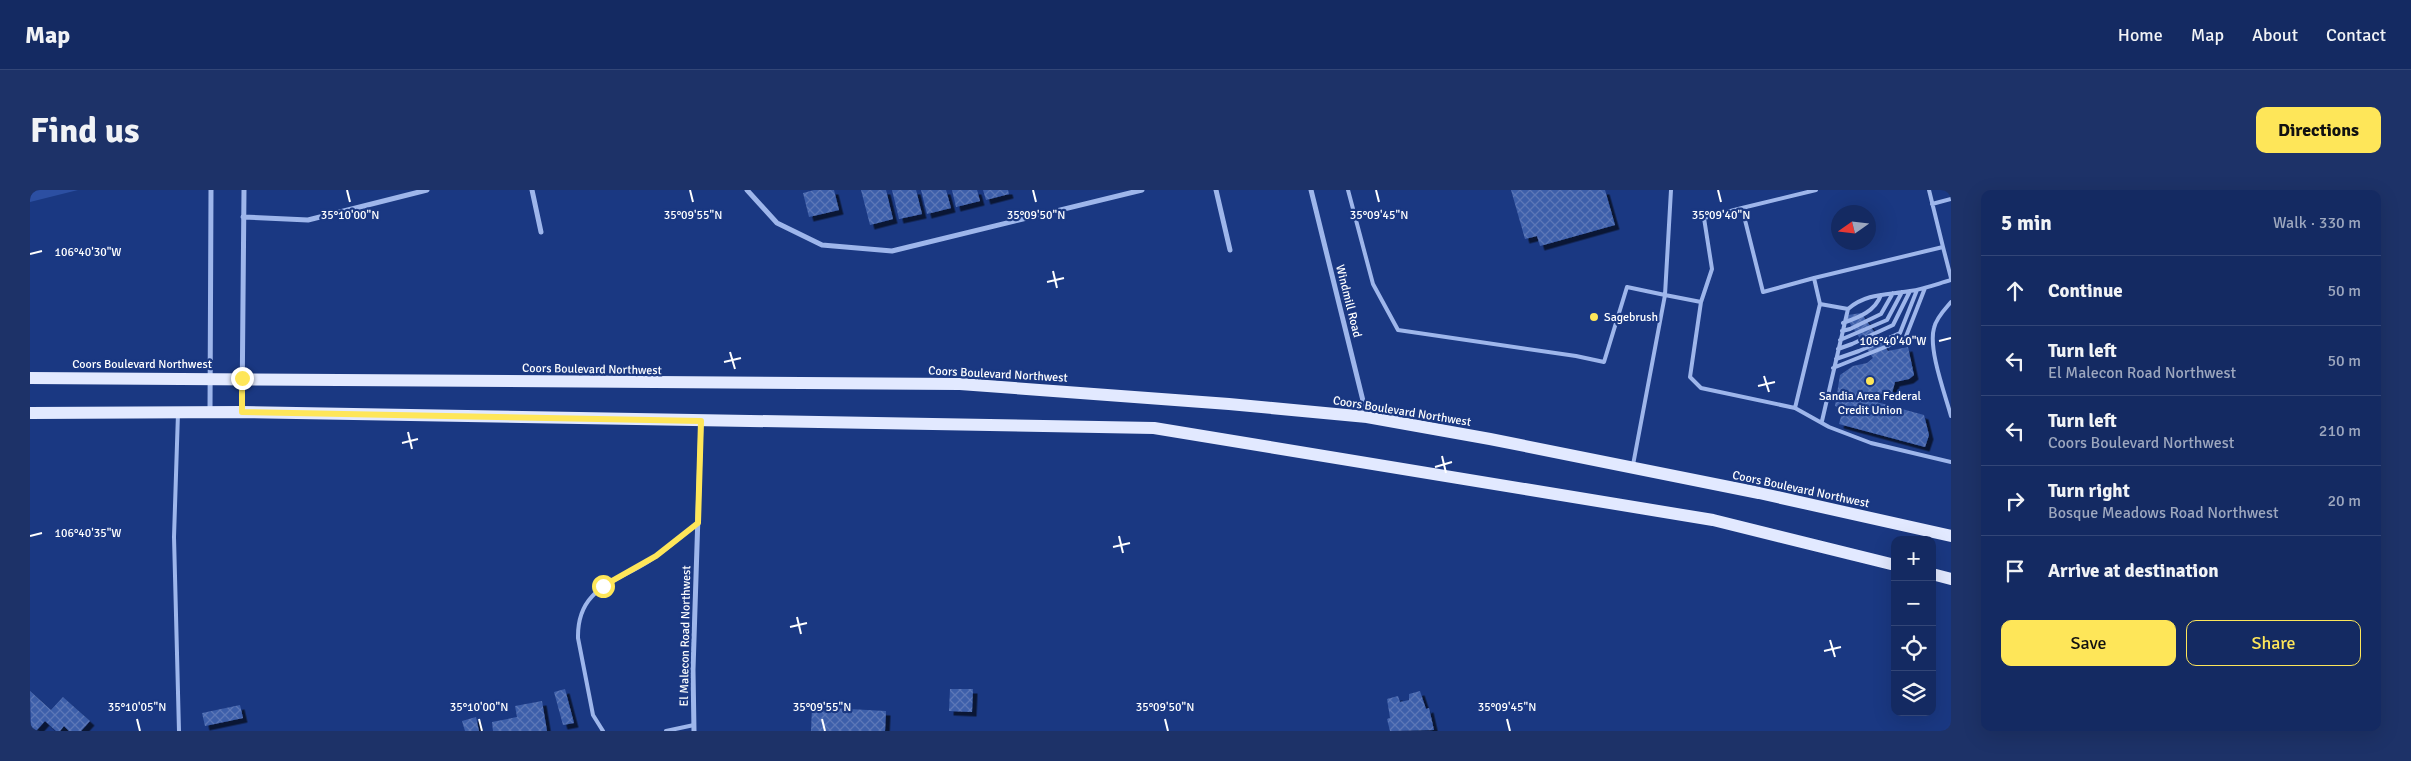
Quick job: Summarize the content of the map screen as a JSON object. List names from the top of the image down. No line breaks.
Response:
{"streets":{"main road":["Coors Boulevard Northwest"],"street":["Windmill Road","El Malecon Road Northwest"]},"crossings":[["Windmill Road","Coors Boulevard Northwest"]],"places":["Sagebrush","Sandia Area Federal Credit Union"],"north":"left","page":{"header":"Map","nav":["Home","Map","About","Contact"],"buttons":["Directions",["Save","Share"]],"title":"Find us","heading":["5 min","Walk · 330 m"],"list":[["Continue","50 m"],["Turn left","El Malecon Road Northwest","50 m"],["Turn left","Coors Boulevard Northwest","210 m"],["Turn right","Bosque Meadows Road Northwest","20 m"],"Arrive at destination"],"map_buttons":["+","−"]},"coordinates":["35°10'00\"N","35°09'55\"N","35°09'50\"N","35°09'45\"N","35°09'40\"N","106°40'30\"W","106°40'40\"W","106°40'35\"W","35°10'05\"N"]}
